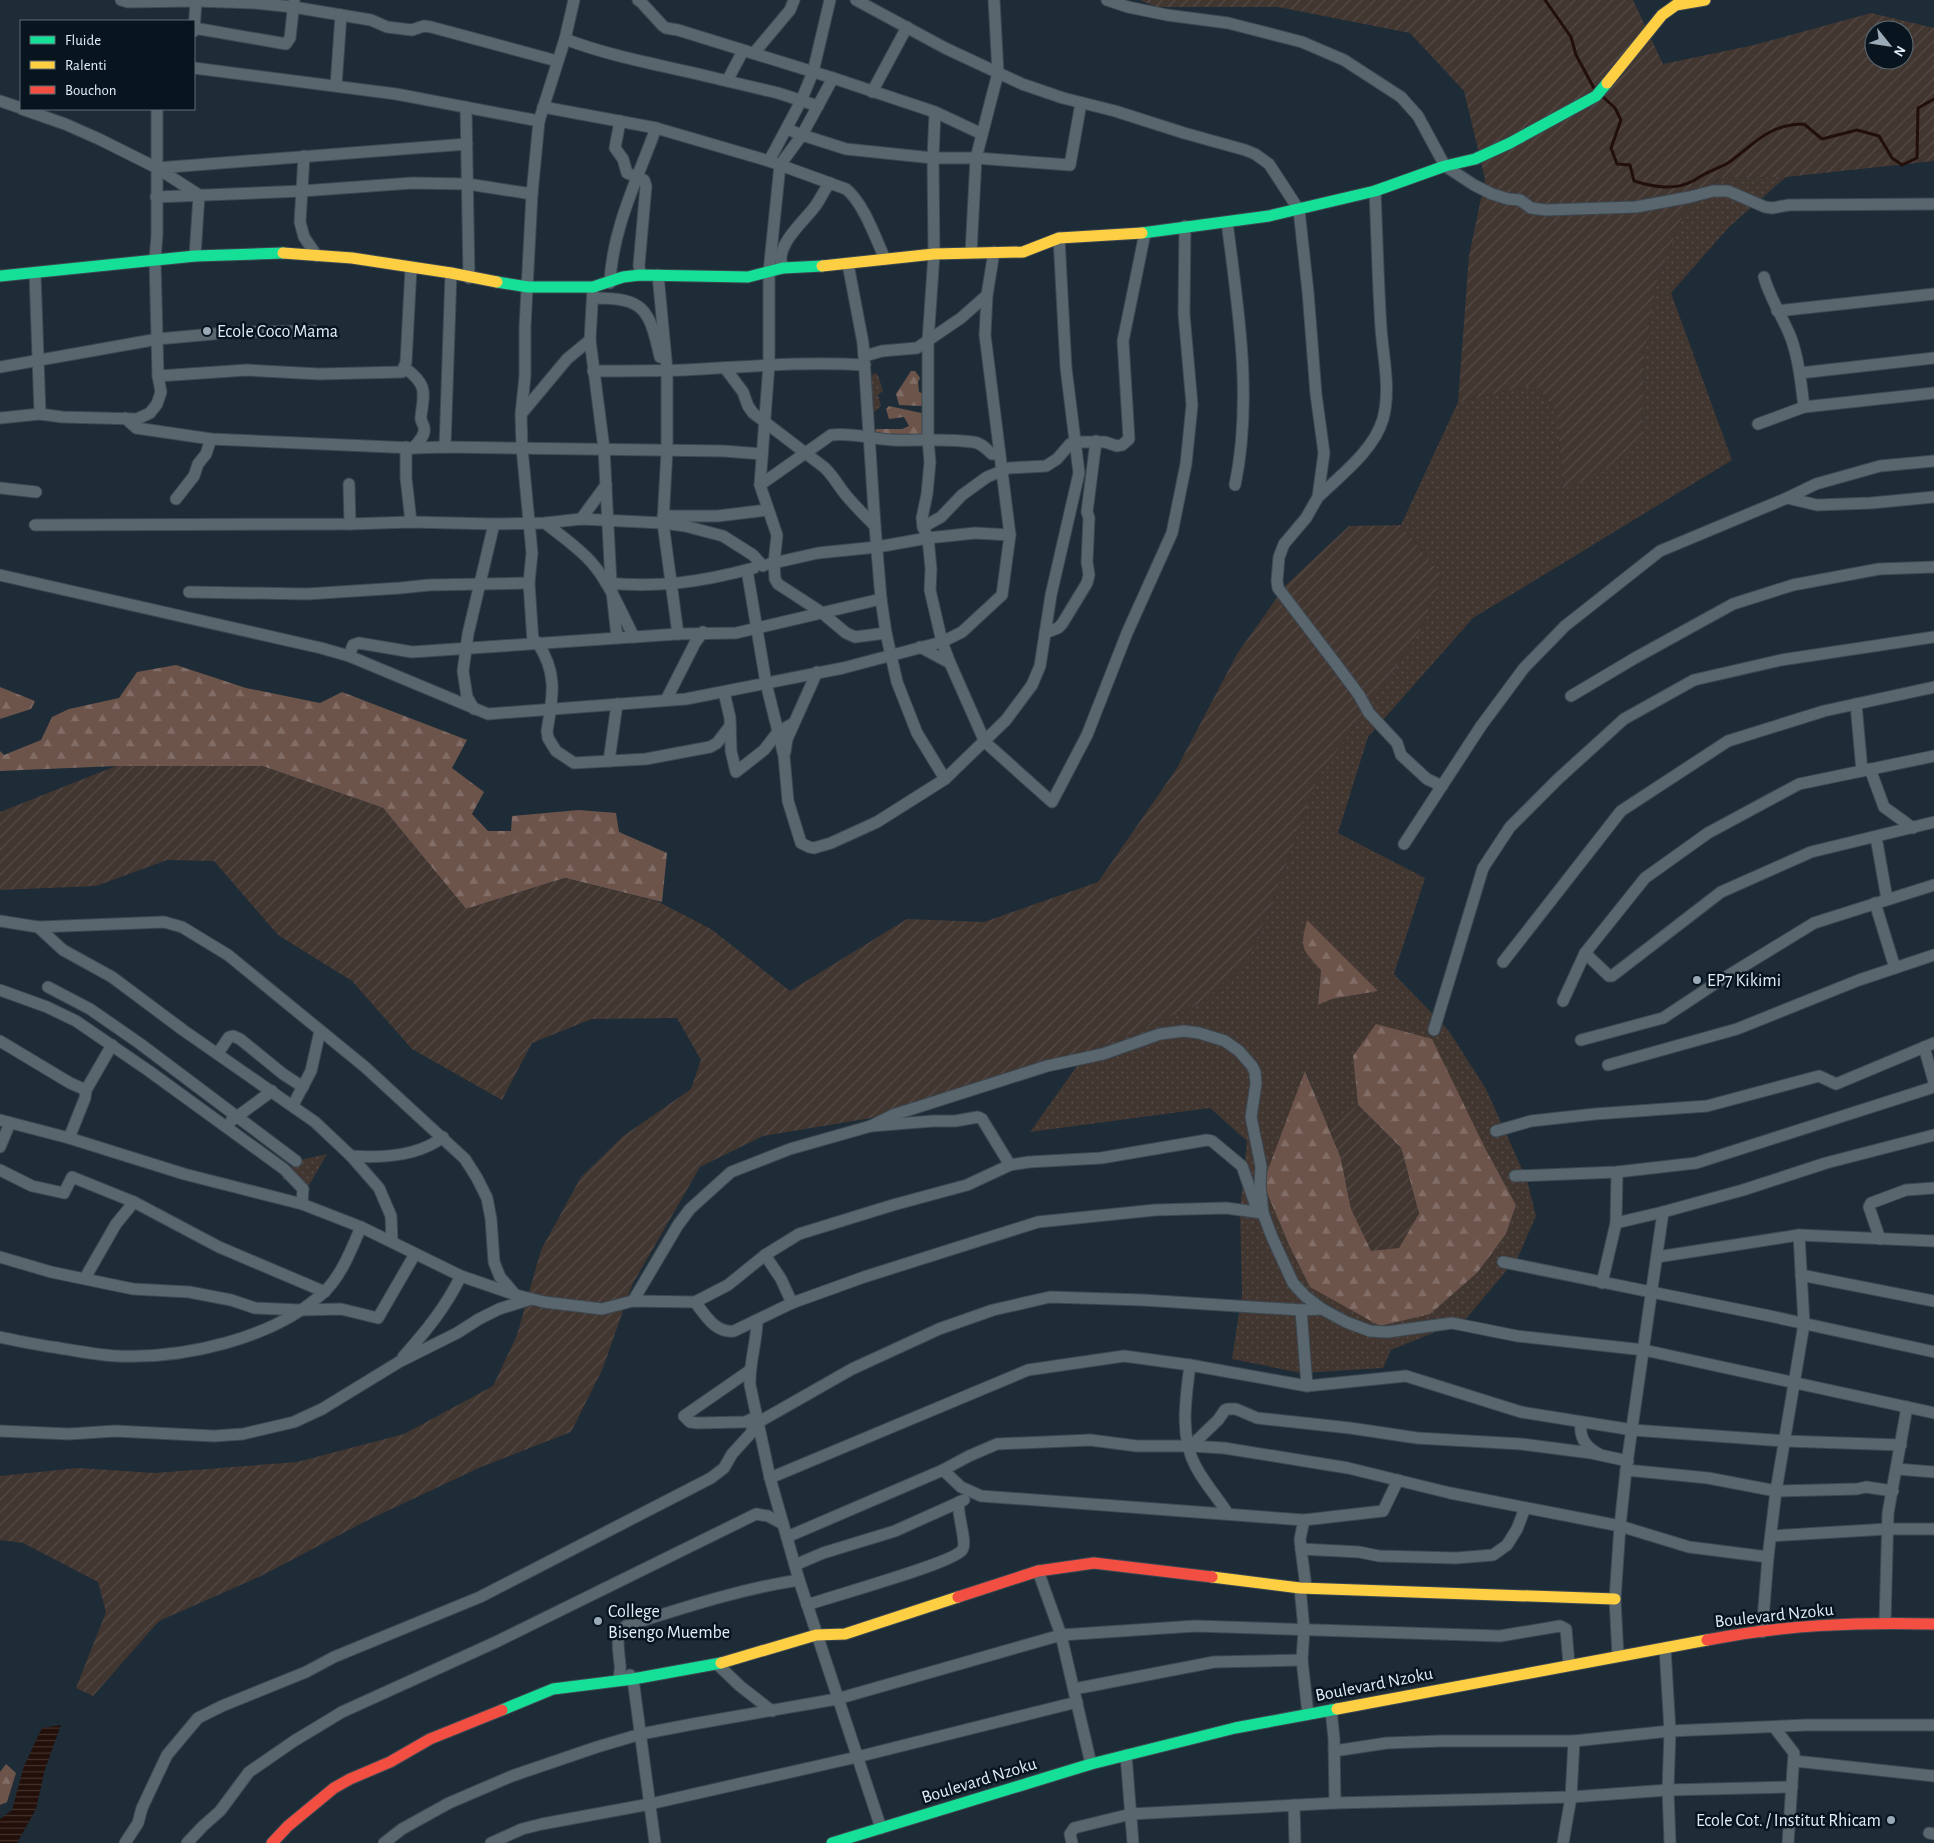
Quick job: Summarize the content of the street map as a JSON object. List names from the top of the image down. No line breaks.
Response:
{"streets":{"street":["Boulevard Nzoku"]},"places":["Ecole Coco Mama","EP7 Kikimi","College Bisengo Muembe","Ecole Cot. / Institut Rhicam"],"legend":["Fluide","Ralenti","Bouchon"],"north":"bottom right"}
